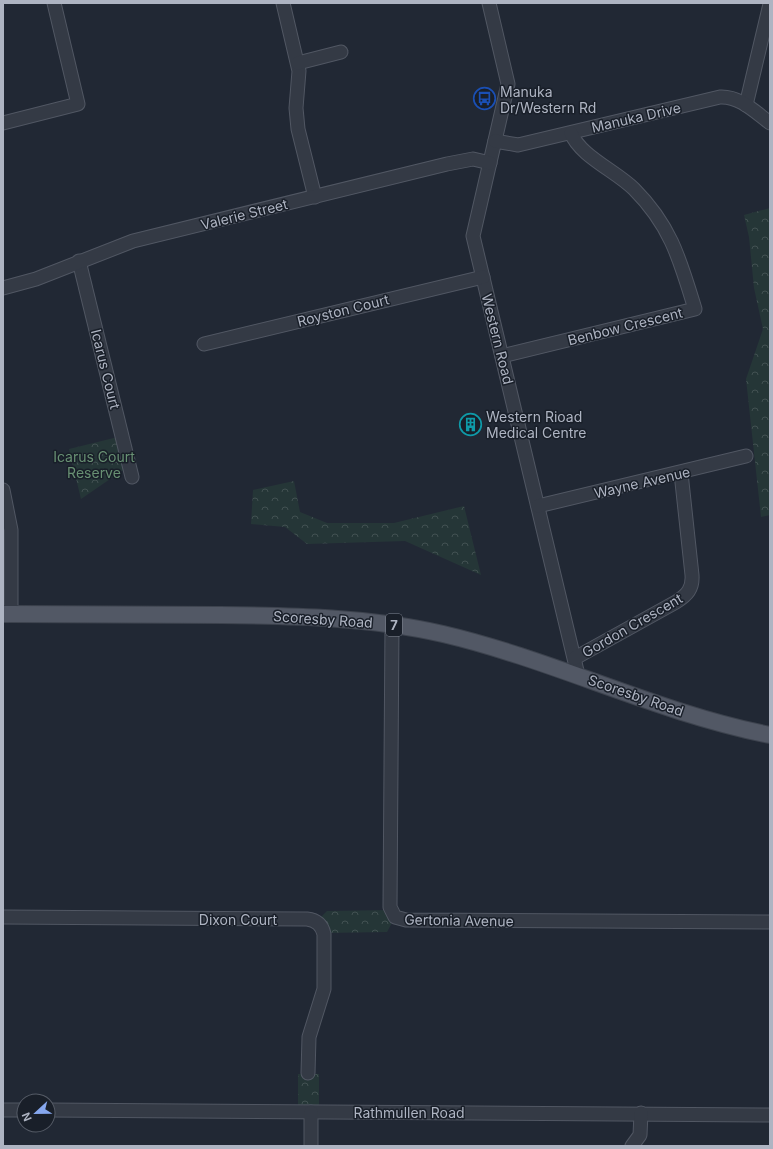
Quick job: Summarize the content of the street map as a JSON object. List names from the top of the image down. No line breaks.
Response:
{"streets":{"main road":["Scoresby Road","7"],"street":["Manuka Drive","Valerie Street","Royston Court","Benbow Crescent","Western Road","Icarus Court","Wayne Avenue","Gordon Crescent","Dixon Court","Gertonia Avenue","Rathmullen Road"]},"crossings":[["Manuka Drive","Benbow Crescent"],["Manuka Drive","Western Road"],["Valerie Street","Western Road"],["Valerie Street","Icarus Court"],["Royston Court","Western Road"],["Benbow Crescent","Western Road"],["Western Road","Wayne Avenue"],["Western Road","Scoresby Road"],["Western Road","Gordon Crescent"],["Wayne Avenue","Gordon Crescent"],["Scoresby Road","Gertonia Avenue"]],"parks":["Icarus Court Reserve"],"places":{"bus stop":["Manuka Dr/Western Rd"],"building":["Western Rioad Medical Centre"]},"north":"left"}
